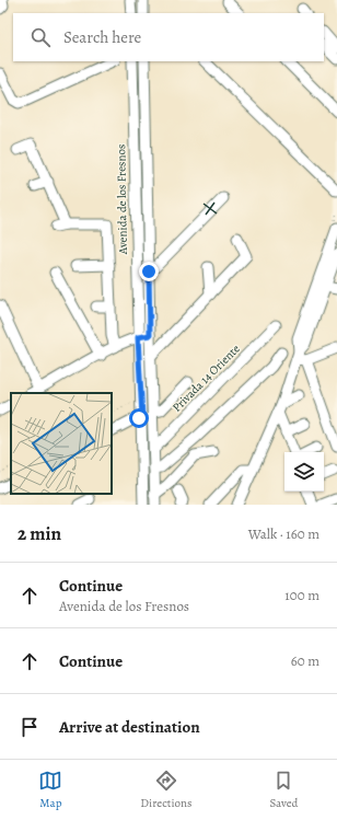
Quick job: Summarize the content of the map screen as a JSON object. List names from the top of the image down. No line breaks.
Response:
{"streets":{"street":["Avenida de los Fresnos","Privada 14 Oriente"]},"page":{"search":"Search here","heading":["2 min","Walk · 160 m"],"list":[["Continue","Avenida de los Fresnos","100 m"],["Continue","60 m"],"Arrive at destination"],"nav":["Map","Directions","Saved"]}}
